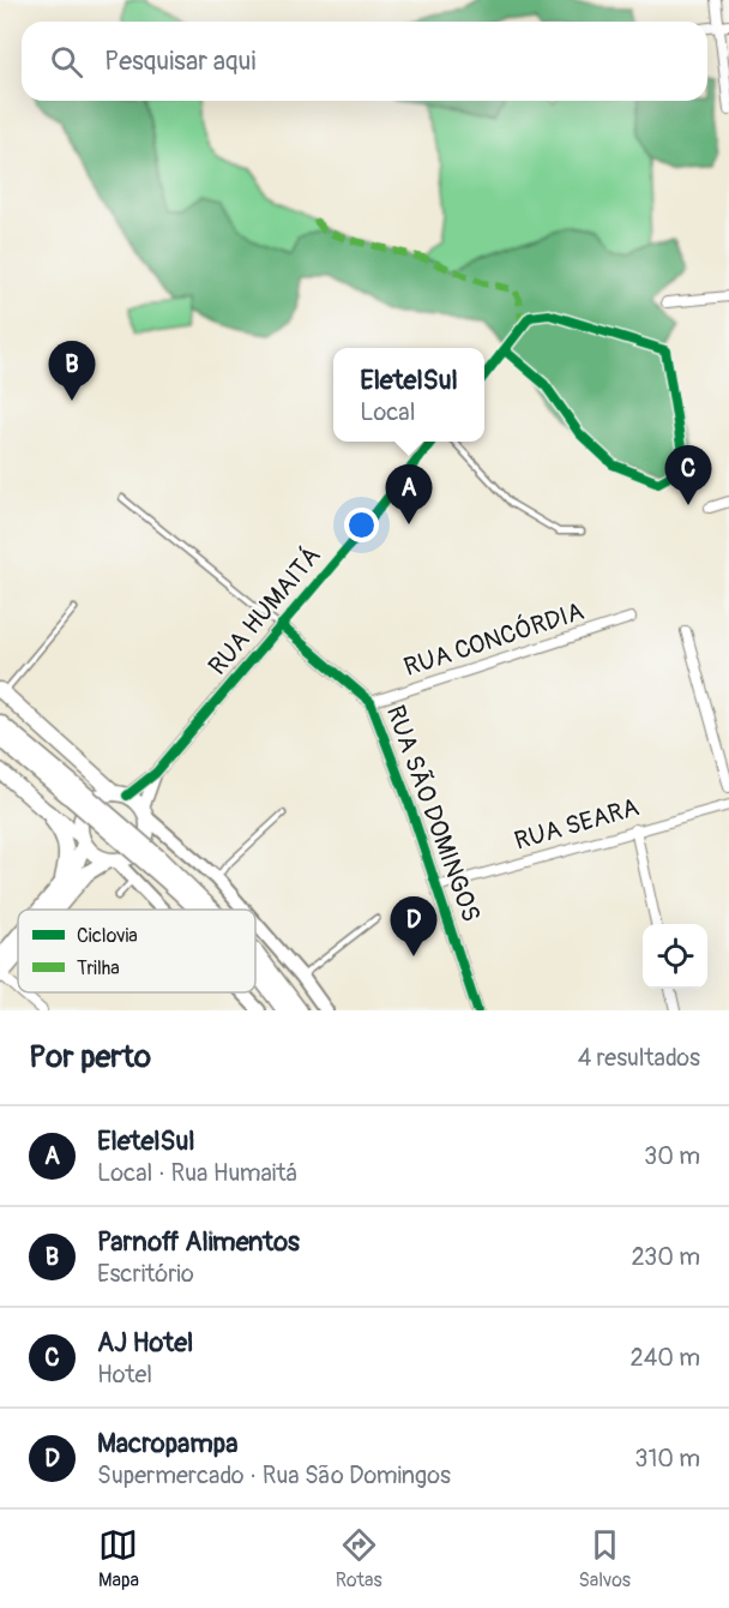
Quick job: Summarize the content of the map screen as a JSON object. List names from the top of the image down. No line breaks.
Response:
{"streets":{"street":["RUA HUMAITÁ","RUA CONCÓRDIA","RUA SÃO DOMINGOS","RUA SEARA"]},"crossings":[["RUA HUMAITÁ","RUA SÃO DOMINGOS"],["RUA CONCÓRDIA","RUA SÃO DOMINGOS"],["RUA SÃO DOMINGOS","RUA SEARA"]],"legend":["Ciclovia","Trilha"],"page":{"search":"Pesquisar aqui","pins":["B","C","A","D"],"popup":["EletelSul","Local"],"heading":["Por perto","4 resultados"],"list":[{"mark":"A","name":"EletelSul","note":"Local · Rua Humaitá","value":"30 m"},{"mark":"B","name":"Parnoff Alimentos","note":"Escritório","value":"230 m"},{"mark":"C","name":"AJ Hotel","note":"Hotel","value":"240 m"},{"mark":"D","name":"Macropampa","note":"Supermercado · Rua São Domingos","value":"310 m"}],"nav":["Mapa","Rotas","Salvos"]}}
